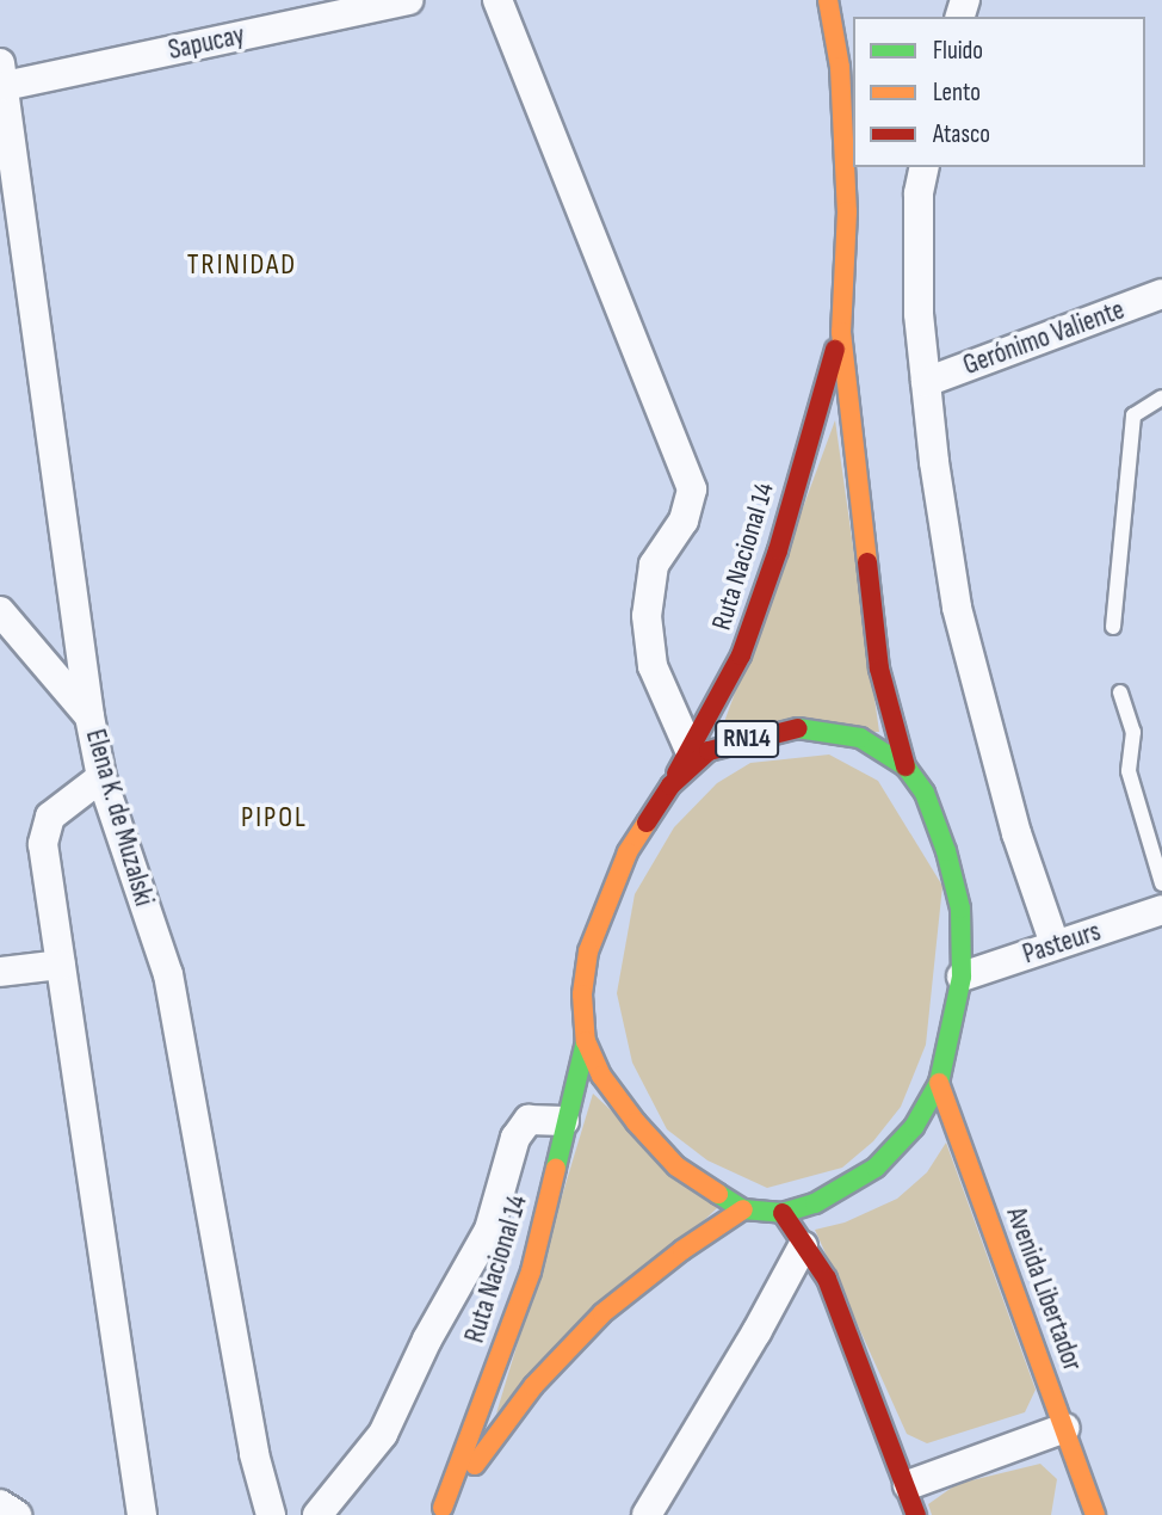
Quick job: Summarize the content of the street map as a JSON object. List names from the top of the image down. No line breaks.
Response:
{"streets":{"main road":["Ruta Nacional 14","RN14","Avenida Libertador"],"street":["Sapucay","Gerónimo Valiente","Elena K. de Muzalski","Pasteurs"]},"crossings":[["Sapucay","Elena K. de Muzalski"],["Ruta Nacional 14","Pasteurs"],["Ruta Nacional 14","Avenida Libertador"]],"districts":["TRINIDAD","PIPOL"],"legend":["Fluido","Lento","Atasco"]}
